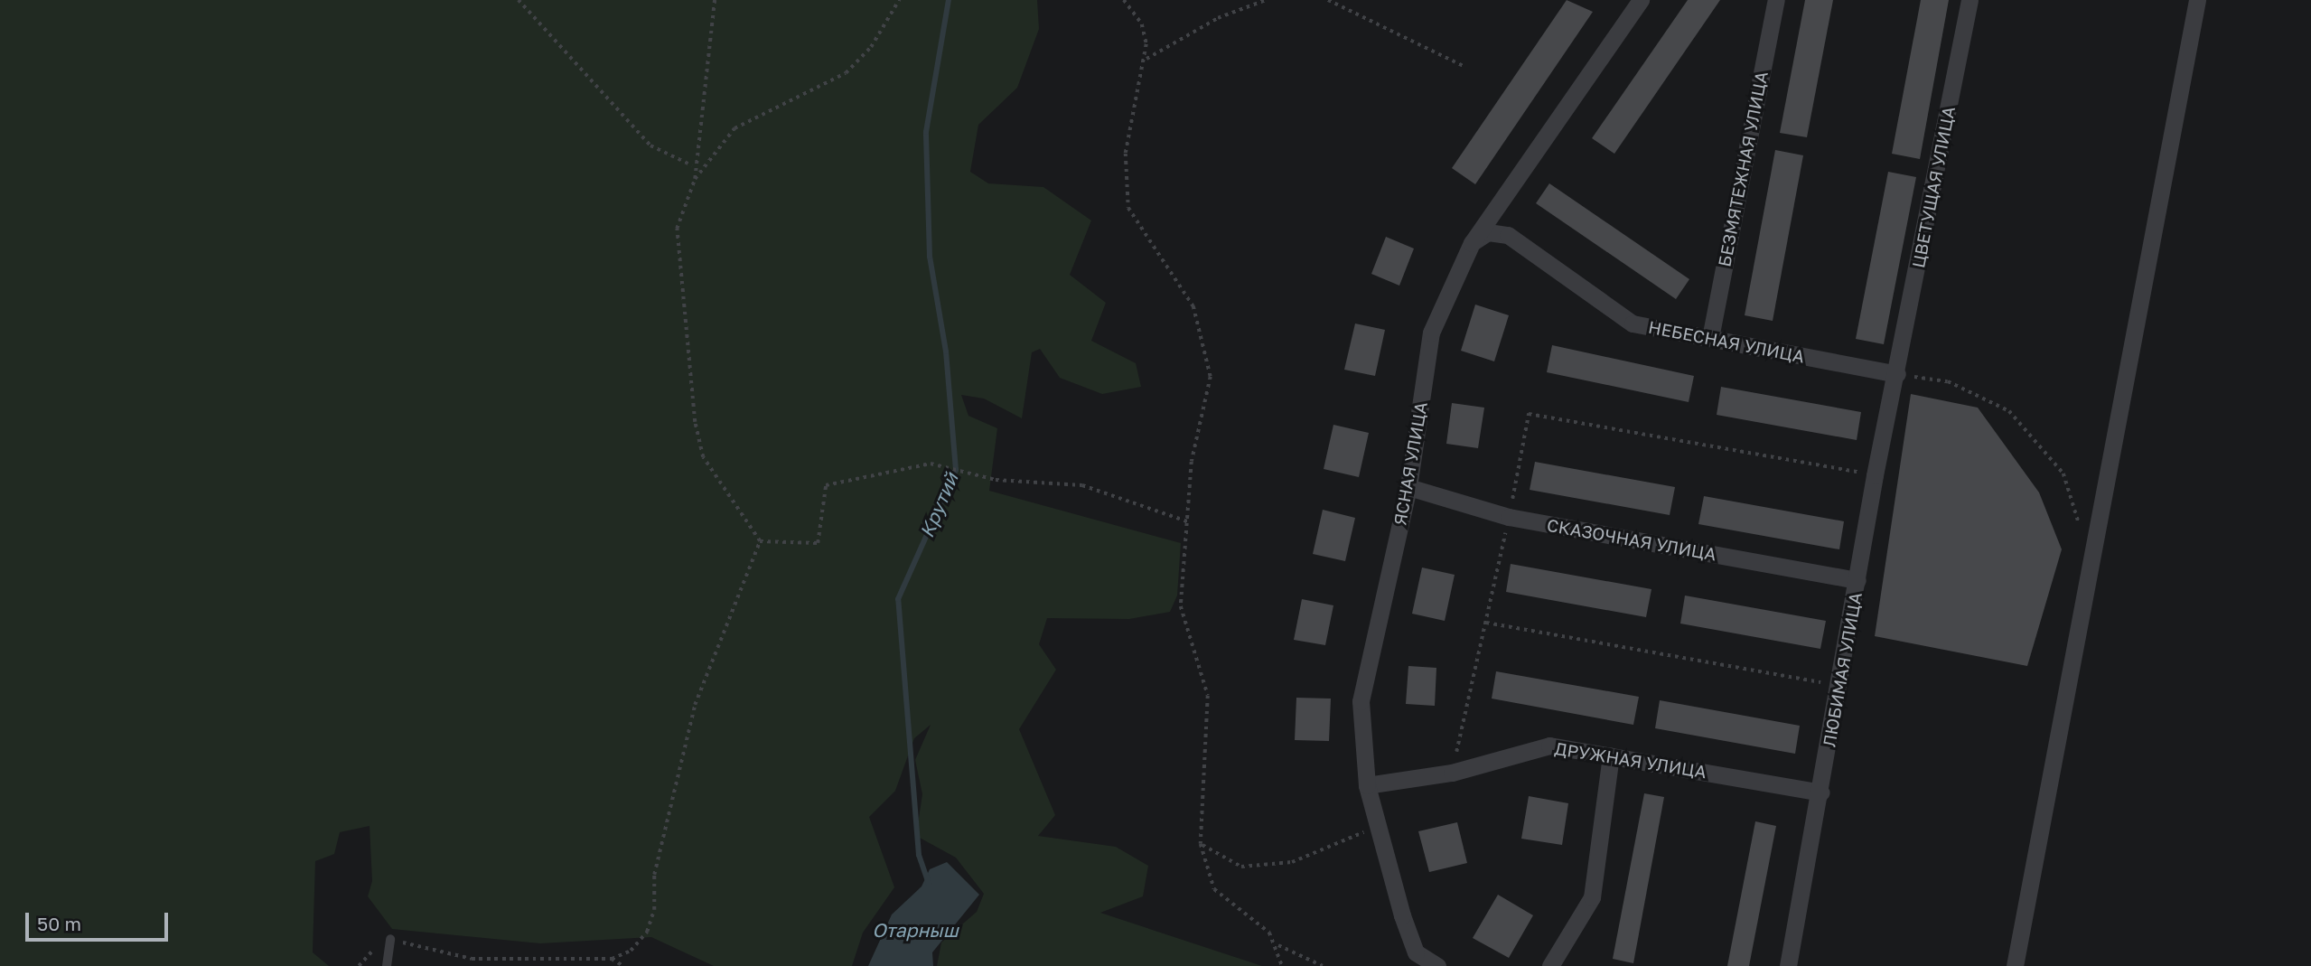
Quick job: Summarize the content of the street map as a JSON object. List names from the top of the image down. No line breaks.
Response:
{"streets":{"street":["БЕЗМЯТЕЖНАЯ УЛИЦА","ЦВЕТУЩАЯ УЛИЦА","НЕБЕСНАЯ УЛИЦА","ЯСНАЯ УЛИЦА","СКАЗОЧНАЯ УЛИЦА","ЛЮБИМАЯ УЛИЦА","ДРУЖНАЯ УЛИЦА"]},"crossings":[["БЕЗМЯТЕЖНАЯ УЛИЦА","НЕБЕСНАЯ УЛИЦА"],["ЦВЕТУЩАЯ УЛИЦА","НЕБЕСНАЯ УЛИЦА"],["ЦВЕТУЩАЯ УЛИЦА","ЛЮБИМАЯ УЛИЦА"],["НЕБЕСНАЯ УЛИЦА","ЯСНАЯ УЛИЦА"],["НЕБЕСНАЯ УЛИЦА","ЛЮБИМАЯ УЛИЦА"],["ЯСНАЯ УЛИЦА","СКАЗОЧНАЯ УЛИЦА"],["ЯСНАЯ УЛИЦА","ДРУЖНАЯ УЛИЦА"],["СКАЗОЧНАЯ УЛИЦА","ЛЮБИМАЯ УЛИЦА"],["ЛЮБИМАЯ УЛИЦА","ДРУЖНАЯ УЛИЦА"]],"water":["Крутий","Отарныш"],"scale_bar":"50 m"}
